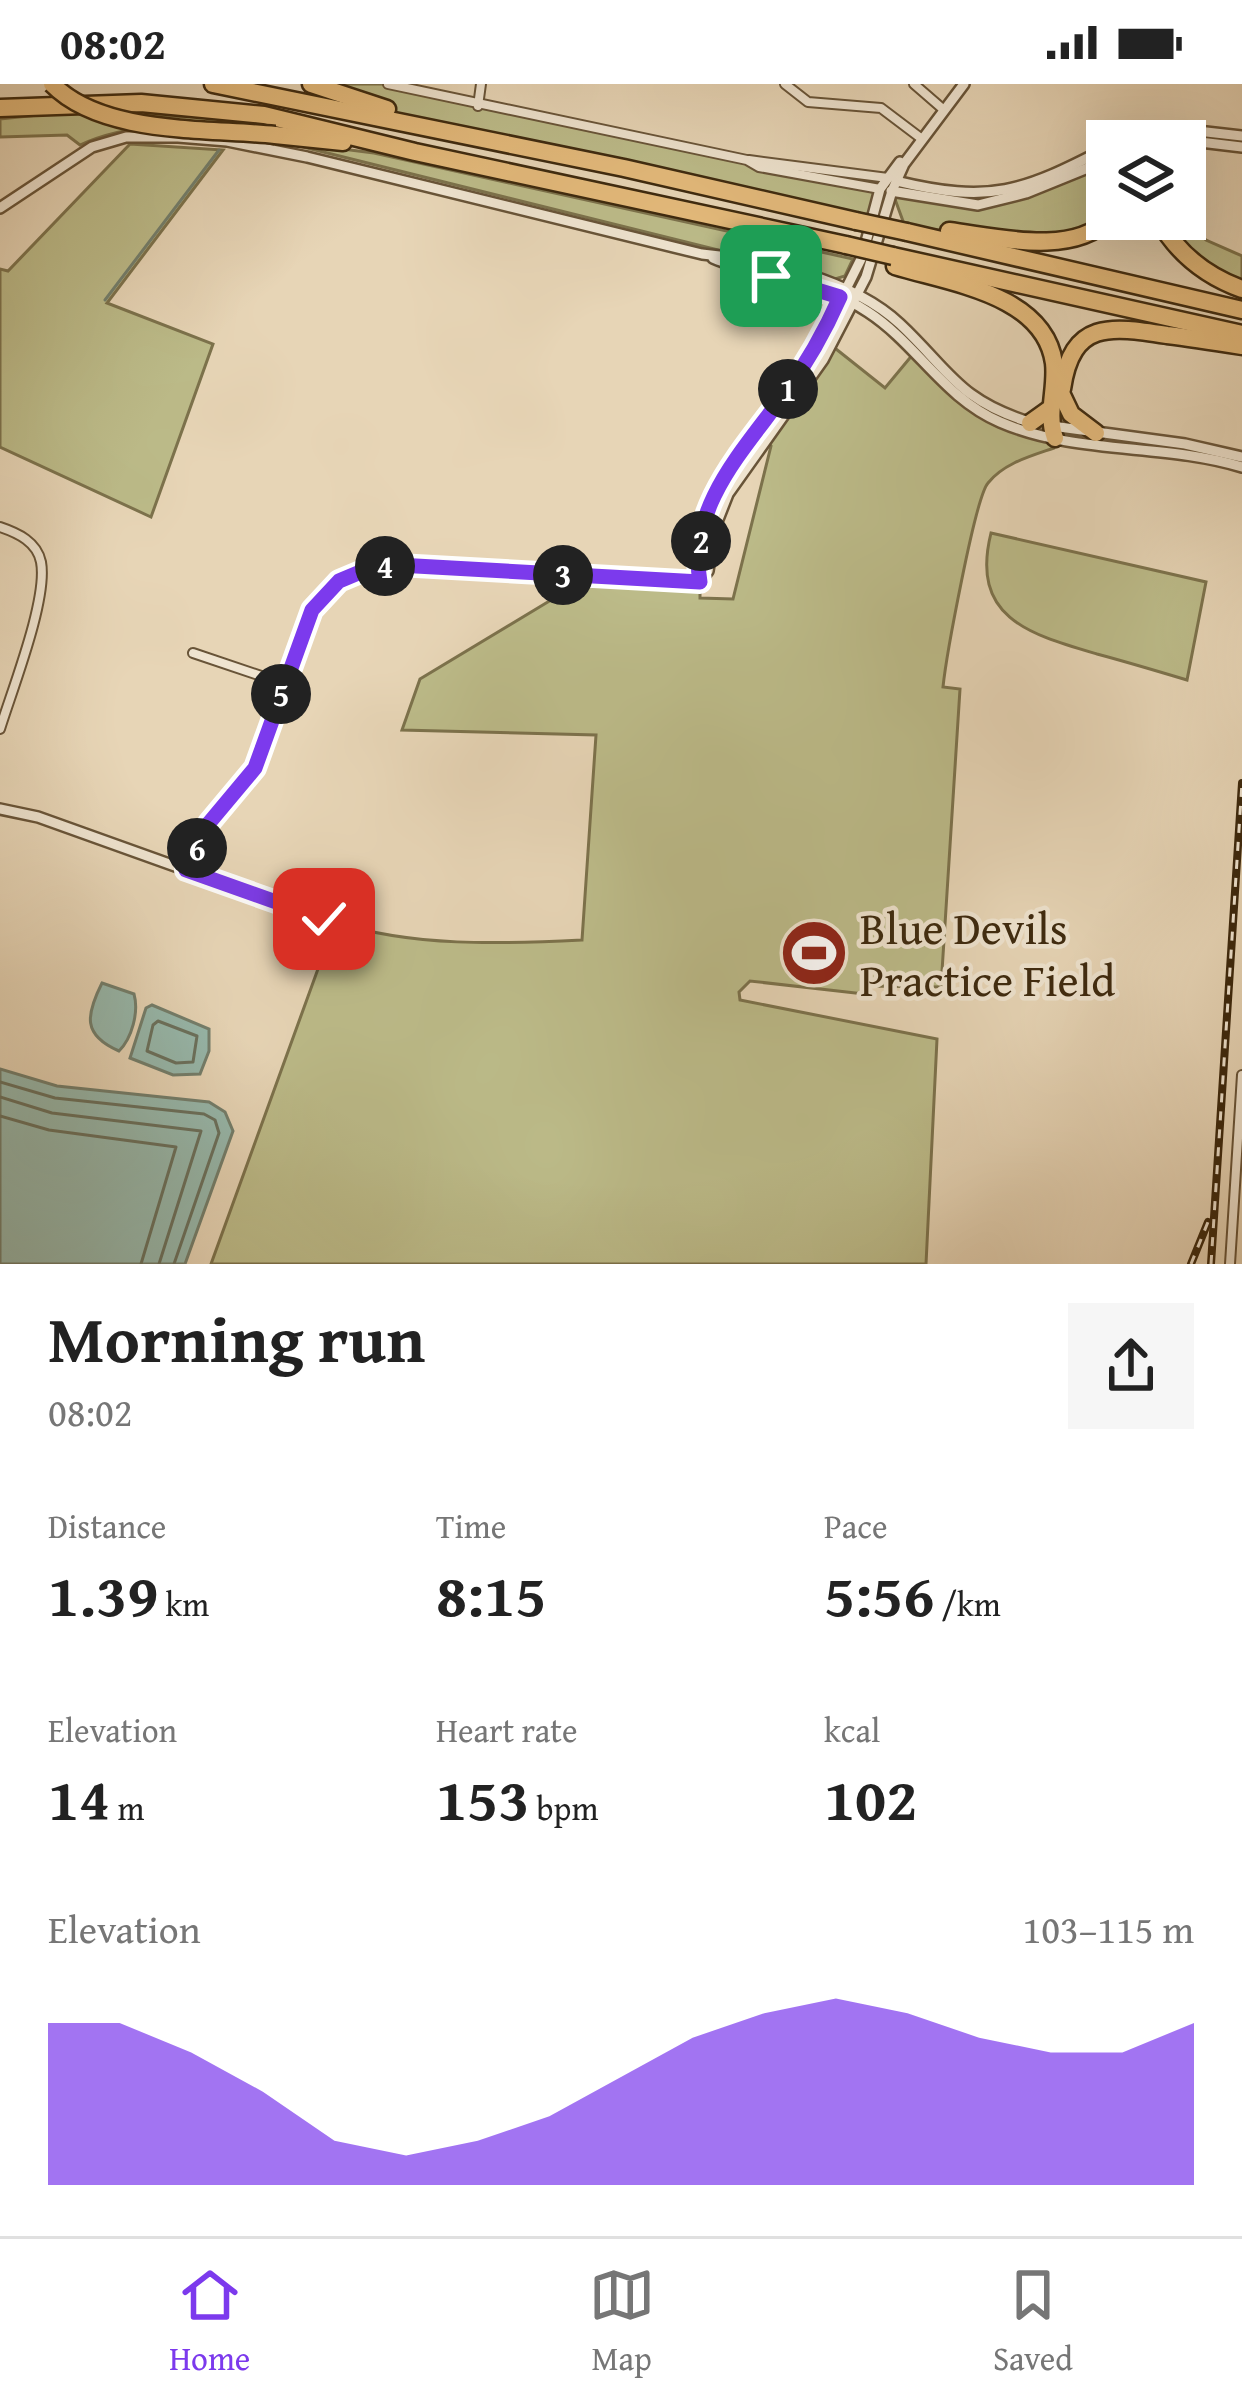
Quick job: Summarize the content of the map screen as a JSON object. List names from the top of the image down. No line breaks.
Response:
{"places":{"sports":["Blue Devils Practice Field"]},"page":{"status":"08:02","pins":["1","2","4","3","5","6"],"heading":["Morning run","08:02"],"stats":[["Distance","1.39 km"],["Time","8:15"],["Pace","5:56 /km"],["Elevation","14 m"],["Heart rate","153 bpm"],["kcal","102"]],"chart":["Elevation","103–115 m"],"tabs":["Home","Map","Saved"]}}
